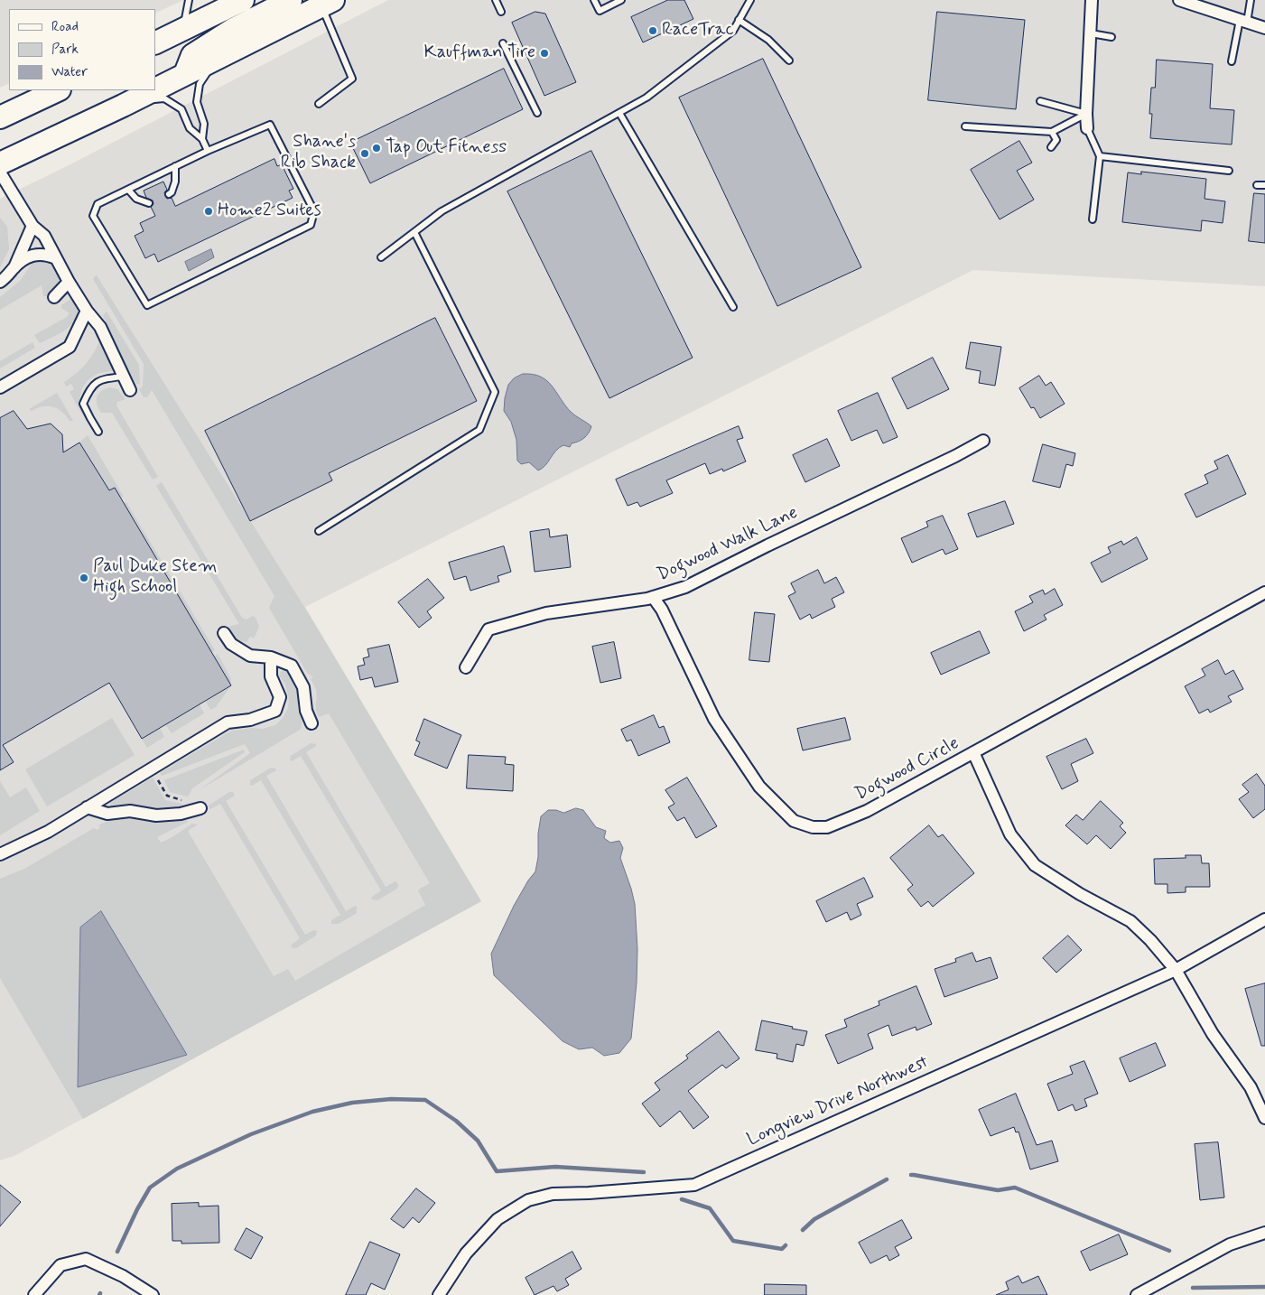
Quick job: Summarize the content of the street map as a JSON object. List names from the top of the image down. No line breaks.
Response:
{"streets":{"street":["Dogwood Walk Lane","Dogwood Circle","Longview Drive Northwest"]},"crossings":[["Dogwood Walk Lane","Dogwood Circle"]],"places":["RaceTrac","Kauffman Tire","Tap Out Fitness","Shane's Rib Shack","Home2 Suites","Paul Duke Stem High School"],"legend":["Road","Park","Water"]}
